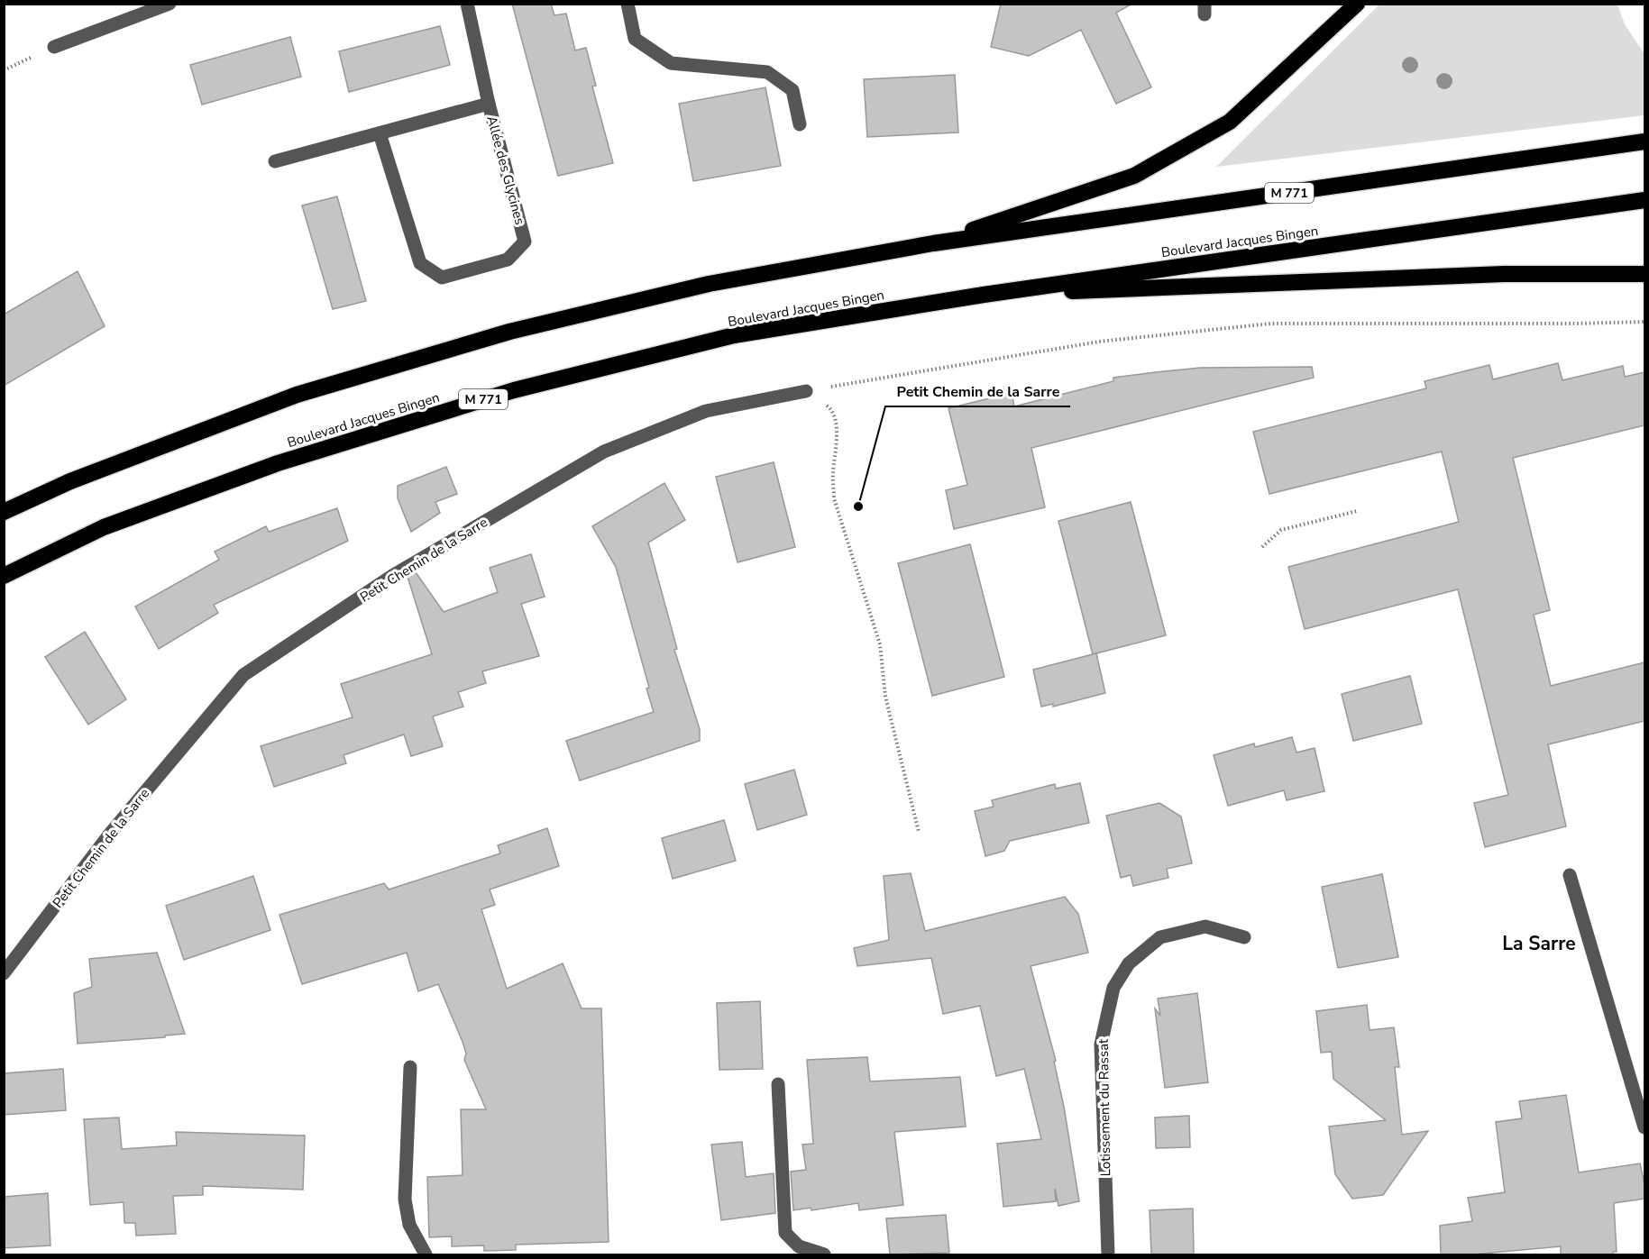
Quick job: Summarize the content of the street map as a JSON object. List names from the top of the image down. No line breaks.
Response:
{"streets":{"highway":["M 771","Boulevard Jacques Bingen"],"street":["Allée des Glycines","Petit Chemin de la Sarre","Lotissement du Rassat"]},"districts":["La Sarre"],"places":["Petit Chemin de la Sarre"]}
